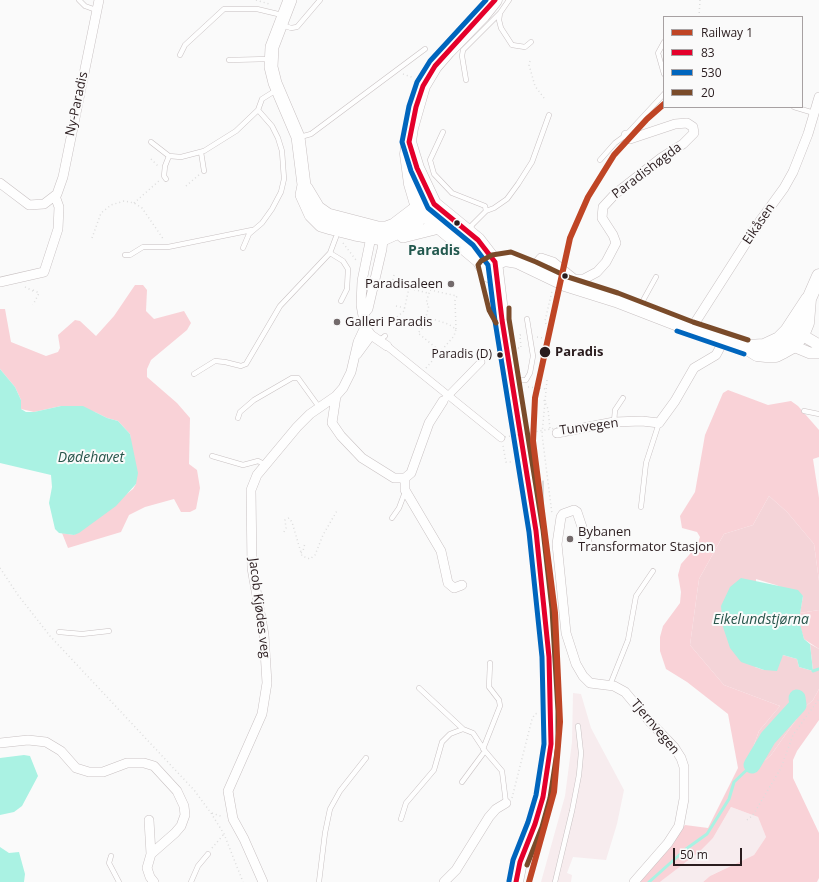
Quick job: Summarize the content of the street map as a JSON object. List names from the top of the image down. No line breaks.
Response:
{"streets":{"street":["Ny-Paradis","Paradishøgda","Eikåsen","Tunvegen","Jacob Kjødes veg","Tjernvegen"]},"districts":["Paradis"],"water":["Dødehavet","Eikelundstjørna"],"places":["Paradisaleen","Galleri Paradis","Paradis","Paradis (D)","Bybanen Transformator Stasjon"],"lines":["transit line 83","transit line 530","rail line 1","transit line 20"],"legend":["Railway 1","83","530","20"],"scale_bar":"50 m"}
